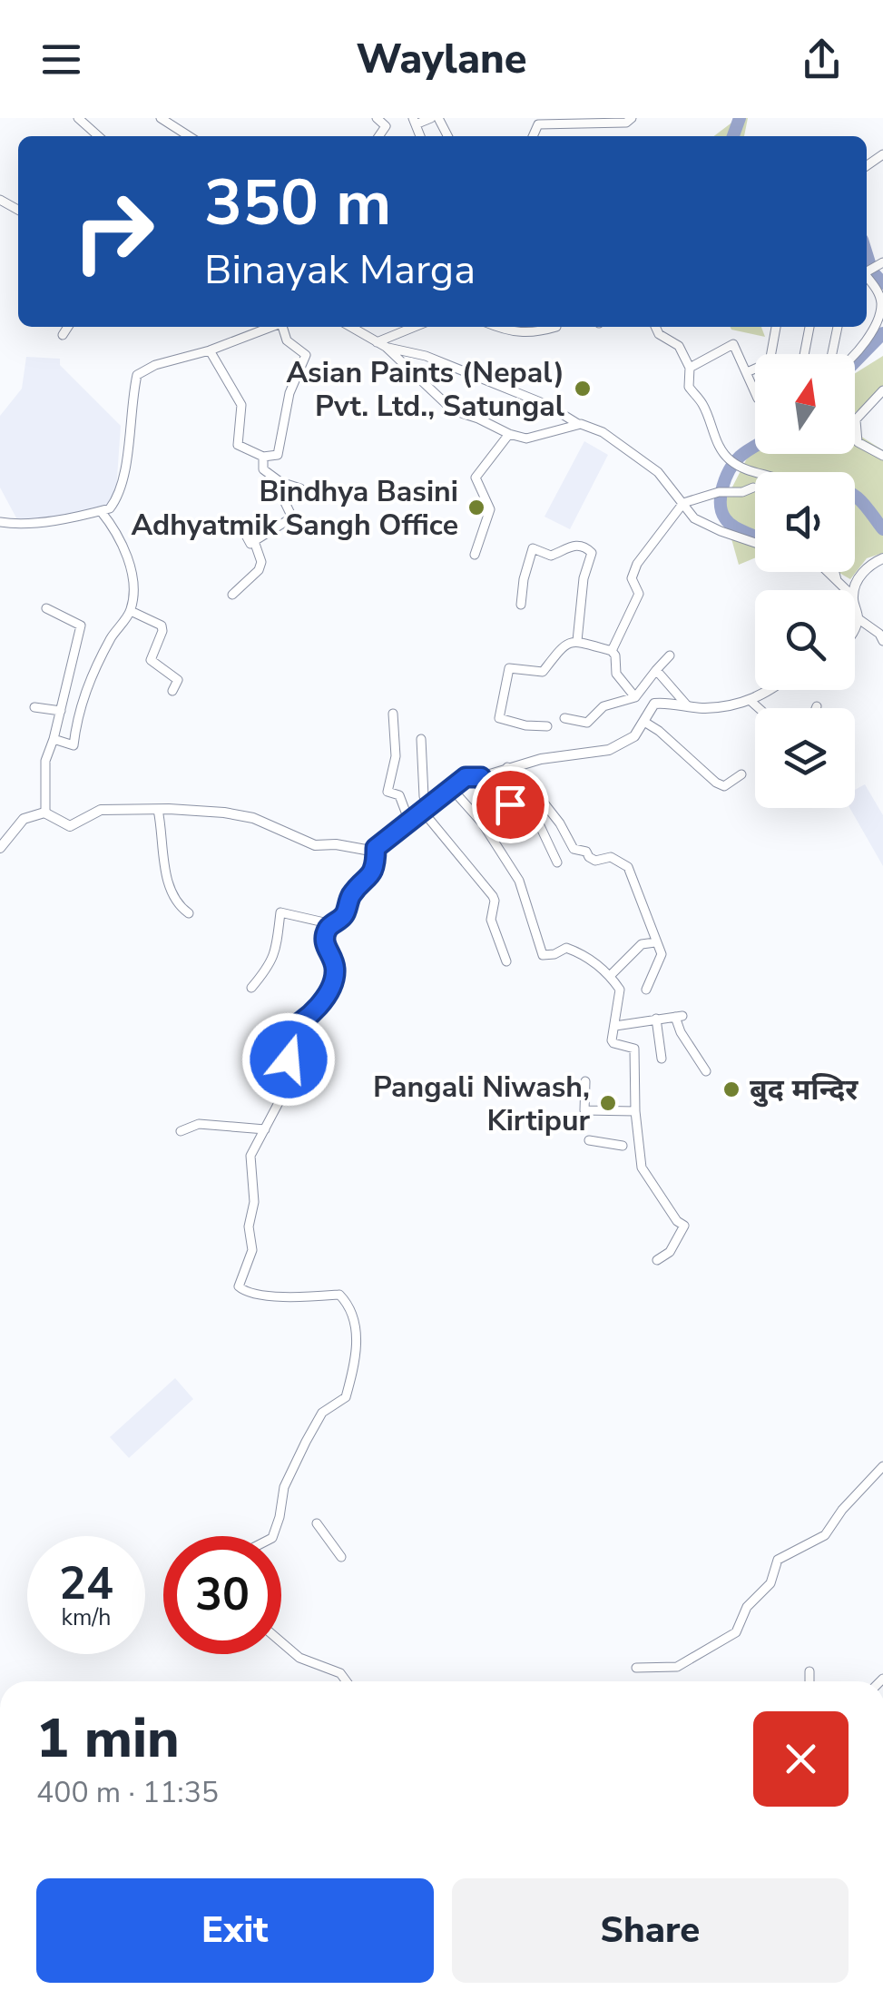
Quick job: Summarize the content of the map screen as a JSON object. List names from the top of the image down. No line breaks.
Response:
{"places":["Asian Paints (Nepal) Pvt. Ltd., Satungal","Bindhya Basini Adhyatmik Sangh Office","बुद मन्दिर","Pangali Niwash, Kirtipur"],"north":"top","page":{"header":"Waylane","turn":["350 m","Binayak Marga"],"speed":"24 km/h","limit":"30","heading":["1 min","400 m · 11:35"],"buttons":["Exit","Share"]}}
